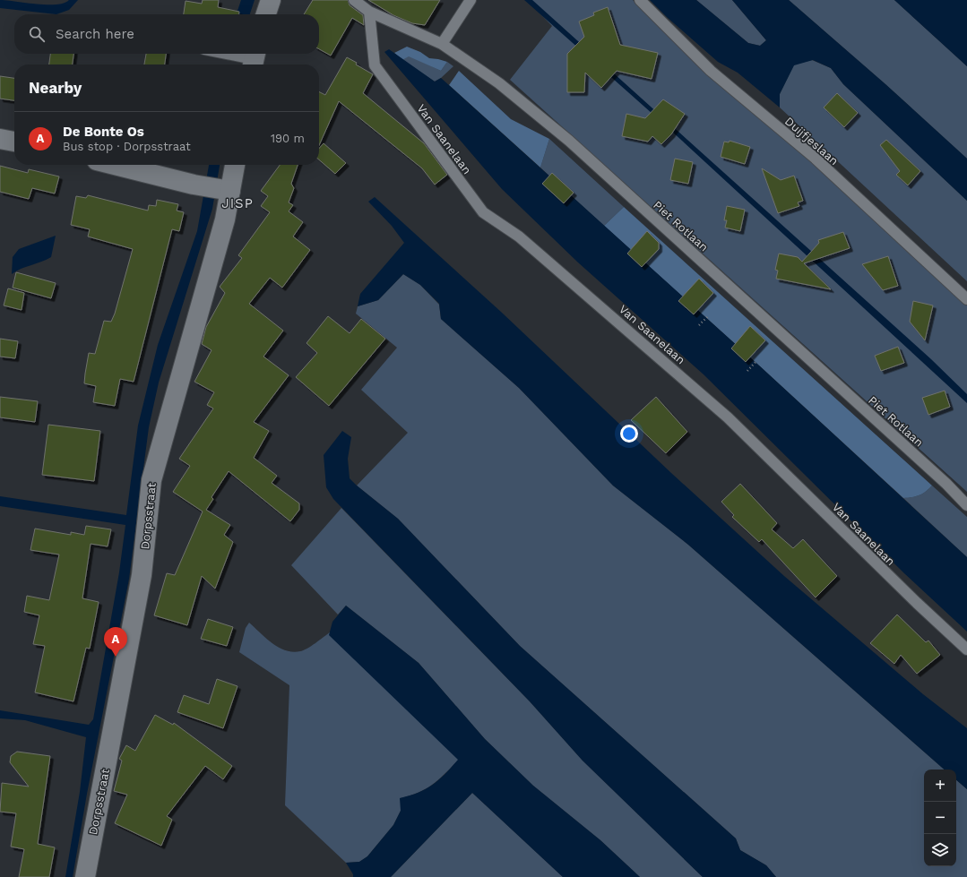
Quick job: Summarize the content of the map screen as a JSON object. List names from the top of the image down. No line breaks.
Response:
{"streets":{"street":["Dorpsstraat"],"lane":["Van Saanelaan","Duijfjeslaan","Piet Rotlaan"]},"crossings":[["Van Saanelaan","Piet Rotlaan"]],"districts":["JISP"],"page":{"search":"Search here","heading":"Nearby","list":[{"mark":"A","name":"De Bonte Os","note":"Bus stop · Dorpsstraat","value":"190 m"}],"pins":"A","map_buttons":["+","−"]}}
